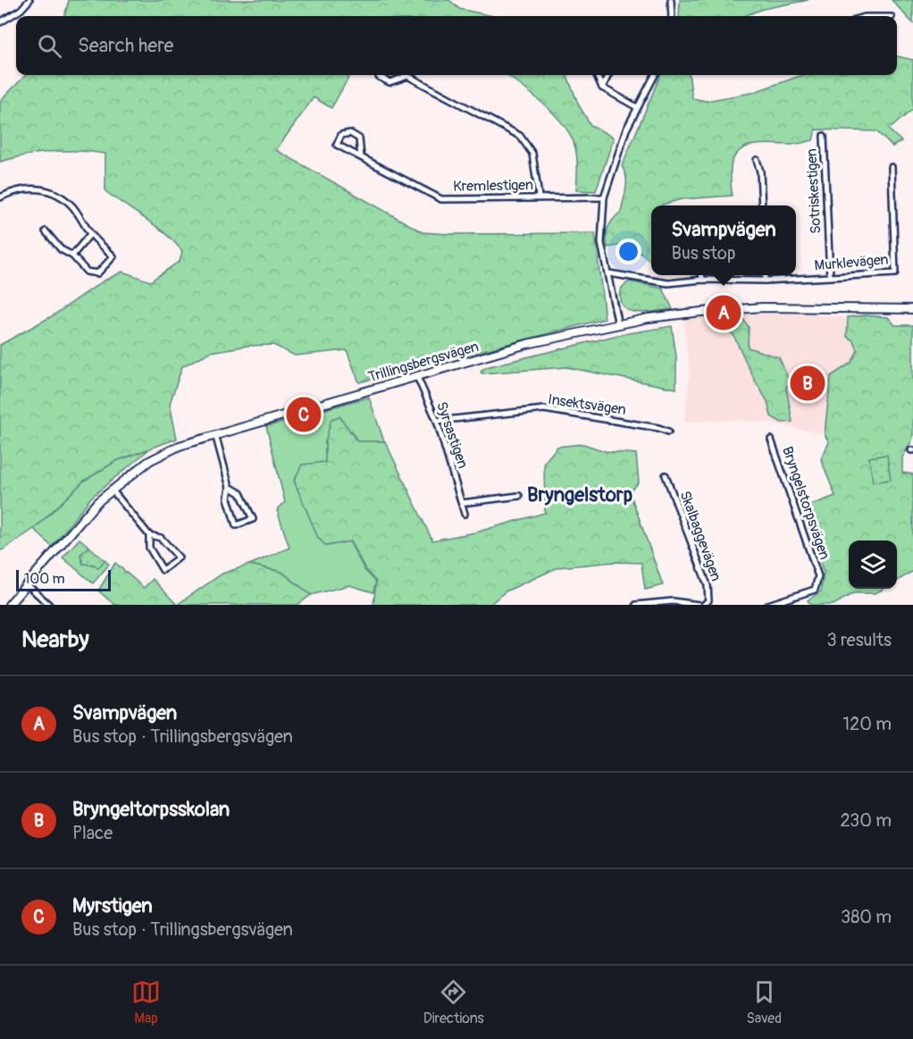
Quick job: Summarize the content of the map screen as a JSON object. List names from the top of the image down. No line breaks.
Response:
{"streets":{"street":["Kremlestigen","Sotriskestigen","Murklevägen","Trillingsbergsvägen","Insektsvägen","Syrsastigen","Bryngelstorpsvägen","Skalbaggevägen"]},"crossings":[["Sotriskestigen","Murklevägen"],["Trillingsbergsvägen","Syrsastigen"],["Insektsvägen","Syrsastigen"]],"districts":["Bryngelstorp"],"scale_bar":"100 m","page":{"search":"Search here","popup":["Svampvägen","Bus stop"],"pins":["A","B","C"],"scale":"100 m","heading":["Nearby","3 results"],"list":[{"mark":"A","name":"Svampvägen","note":"Bus stop · Trillingsbergsvägen","value":"120 m"},{"mark":"B","name":"Bryngeltorpsskolan","note":"Place","value":"230 m"},{"mark":"C","name":"Myrstigen","note":"Bus stop · Trillingsbergsvägen","value":"380 m"}],"nav":["Map","Directions","Saved"]}}
